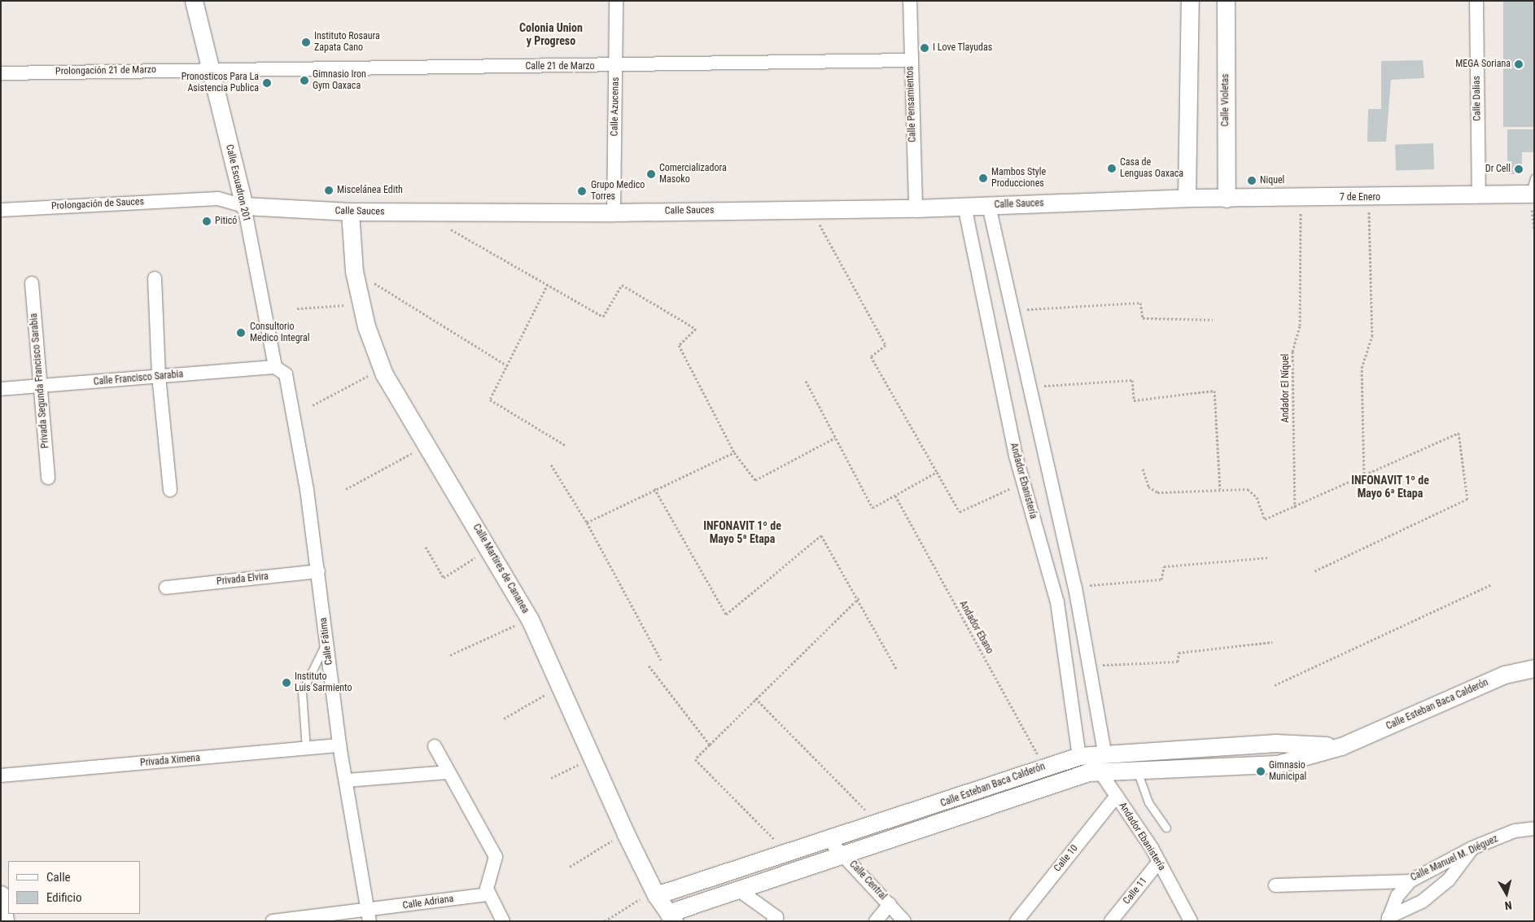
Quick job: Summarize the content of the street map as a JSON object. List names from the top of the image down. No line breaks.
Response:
{"streets":{"street":["Calle 21 de Marzo","Prolongación 21 de Marzo","Calle Dalias","Calle Violetas","Calle Pensamientos","Calle Azucenas","Calle Escuadron 201","7 de Enero","Prolongación de Sauces","Calle Sauces","Calle Francisco Sarabia","Privada Segunda Francisco Sarabia","Andador Ebanistería","Calle Martires de Cananea","Privada Elvira","Calle Fátima","Calle Esteban Baca Calderón","Privada Ximena","Calle 10","Calle Manuel M. Diéguez","Calle Central","Calle 11","Calle Adriana"],"path":["Andador El Níquel","Andador Ebano"]},"crossings":[["Calle 21 de Marzo","Prolongación 21 de Marzo"],["Calle 21 de Marzo","Calle Pensamientos"],["Calle 21 de Marzo","Calle Azucenas"],["Calle 21 de Marzo","Calle Escuadron 201"],["Prolongación 21 de Marzo","Calle Escuadron 201"],["Calle Dalias","7 de Enero"],["Calle Violetas","7 de Enero"],["Calle Pensamientos","Calle Sauces"],["Calle Azucenas","Calle Sauces"],["Calle Escuadron 201","Calle Sauces"],["Calle Escuadron 201","Calle Francisco Sarabia"],["Calle Escuadron 201","Calle Fátima"],["7 de Enero","Calle Sauces"],["7 de Enero","Andador El Níquel"],["Prolongación de Sauces","Calle Sauces"],["Calle Sauces","Andador Ebanistería"],["Calle Sauces","Calle Martires de Cananea"],["Calle Francisco Sarabia","Privada Segunda Francisco Sarabia"],["Calle Francisco Sarabia","Calle Fátima"],["Andador Ebanistería","Calle Esteban Baca Calderón"],["Andador Ebanistería","Calle 10"],["Andador Ebanistería","Calle 11"],["Calle Martires de Cananea","Calle Esteban Baca Calderón"],["Privada Elvira","Calle Fátima"],["Andador Ebano","Calle Esteban Baca Calderón"],["Calle Fátima","Privada Ximena"],["Calle Fátima","Calle Adriana"],["Calle Esteban Baca Calderón","Calle Central"]],"districts":["Colonia Union y Progreso","INFONAVIT 1º de Mayo 6ª Etapa","INFONAVIT 1º de Mayo 5ª Etapa"],"places":["Instituto Rosaura Zapata Cano","I Love Tlayudas","MEGA Soriana","Gimnasio Iron Gym Oaxaca","Pronosticos Para La Asistencia Publica","Casa de Lenguas Oaxaca","Dr Cell","Comercializadora Masoko","Mambos Style Producciones","Niquel","Miscelánea Edith","Grupo Medico Torres","Piticó","Consultorio Medico Integral","Instituto Luis Sarmiento","Gimnasio Municipal"],"legend":["Calle","Edificio"],"north":"bottom"}
